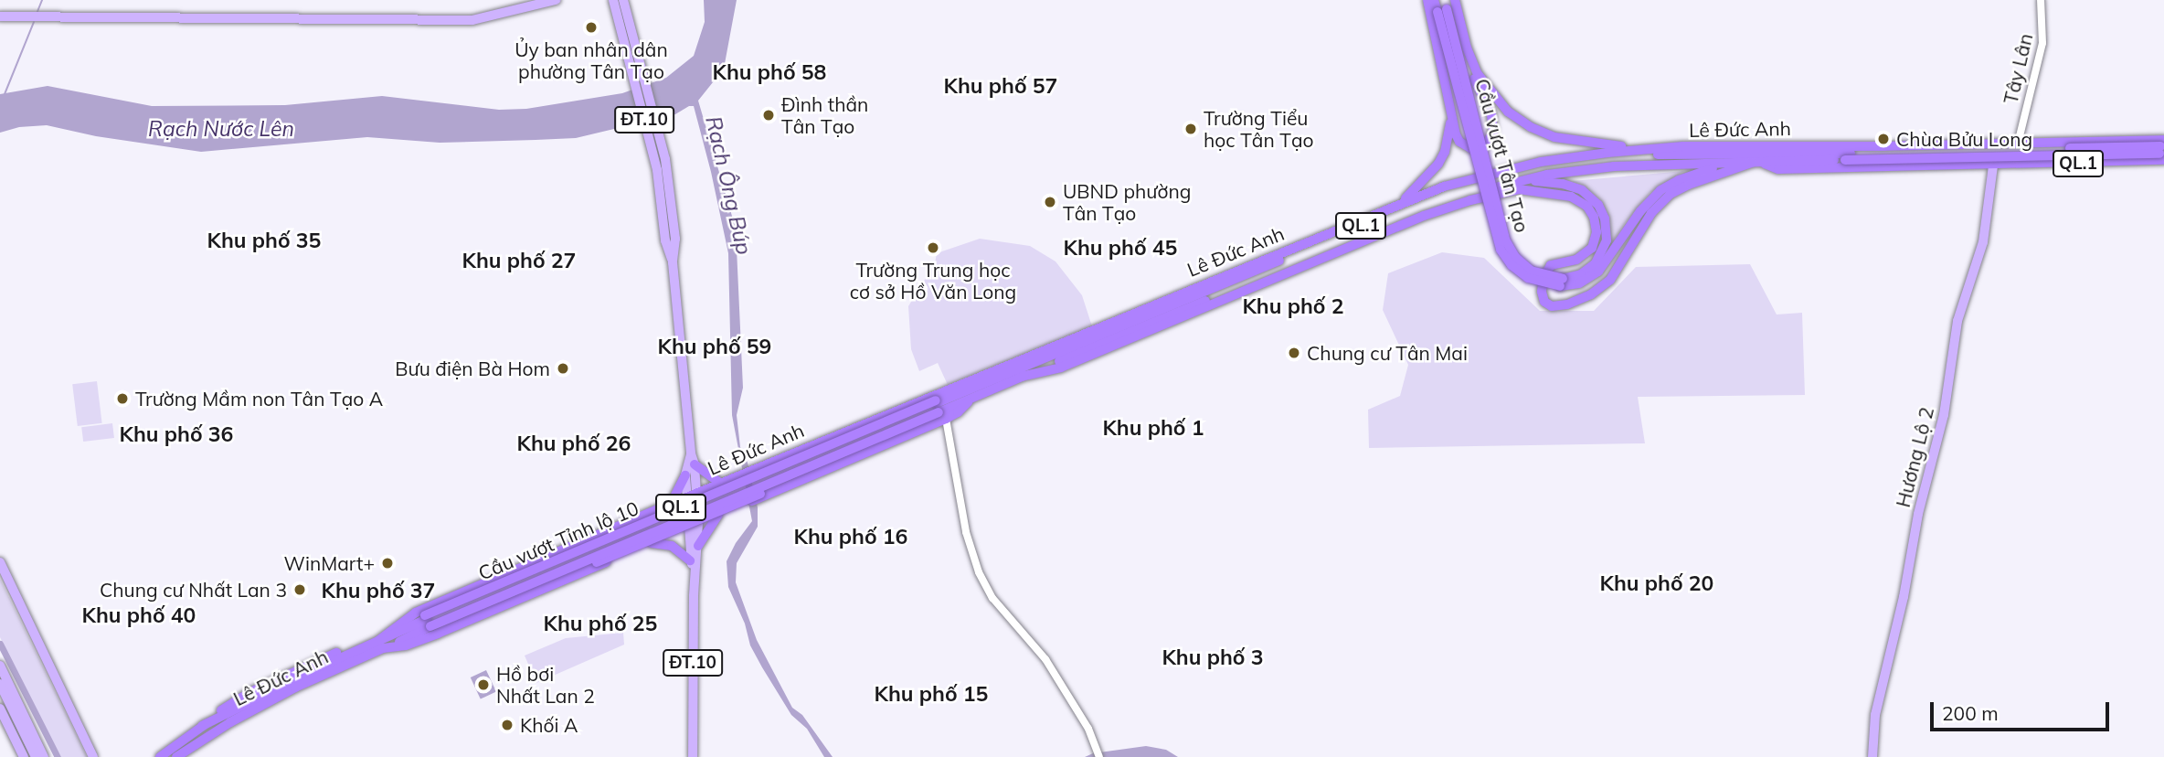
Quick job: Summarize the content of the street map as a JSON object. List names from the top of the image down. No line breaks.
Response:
{"streets":{"highway":["Lê Đức Anh","QL.1","Cầu vượt Tỉnh lộ 10"],"main road":["ĐT.10","Hương Lộ 2"],"street":["Tây Lân"]},"crossings":[["Tây Lân","Lê Đức Anh"],["ĐT.10","Lê Đức Anh"],["Lê Đức Anh","Hương Lộ 2"],["Lê Đức Anh","Cầu vượt Tỉnh lộ 10"]],"districts":["Khu phố 58","Khu phố 57","Khu phố 35","Khu phố 45","Khu phố 27","Khu phố 2","Khu phố 59","Khu phố 1","Khu phố 36","Khu phố 26","Khu phố 16","Khu phố 20","Khu phố 37","Khu phố 40","Khu phố 25","Khu phố 3","Khu phố 15"],"water":["Rạch Nước Lên","Rạch Ông Búp"],"places":["Ủy ban nhân dân phường Tân Tạo","Đình thần Tân Tạo","Trường Tiểu học Tân Tạo","Chùa Bửu Long","UBND phường Tân Tạo","Trường Trung học cơ sở Hồ Văn Long","Chung cư Tân Mai","Bưu điện Bà Hom","Trường Mầm non Tân Tạo A","WinMart+","Chung cư Nhất Lan 3","Hồ bơi Nhất Lan 2","Khối A"],"scale_bar":"200 m"}
